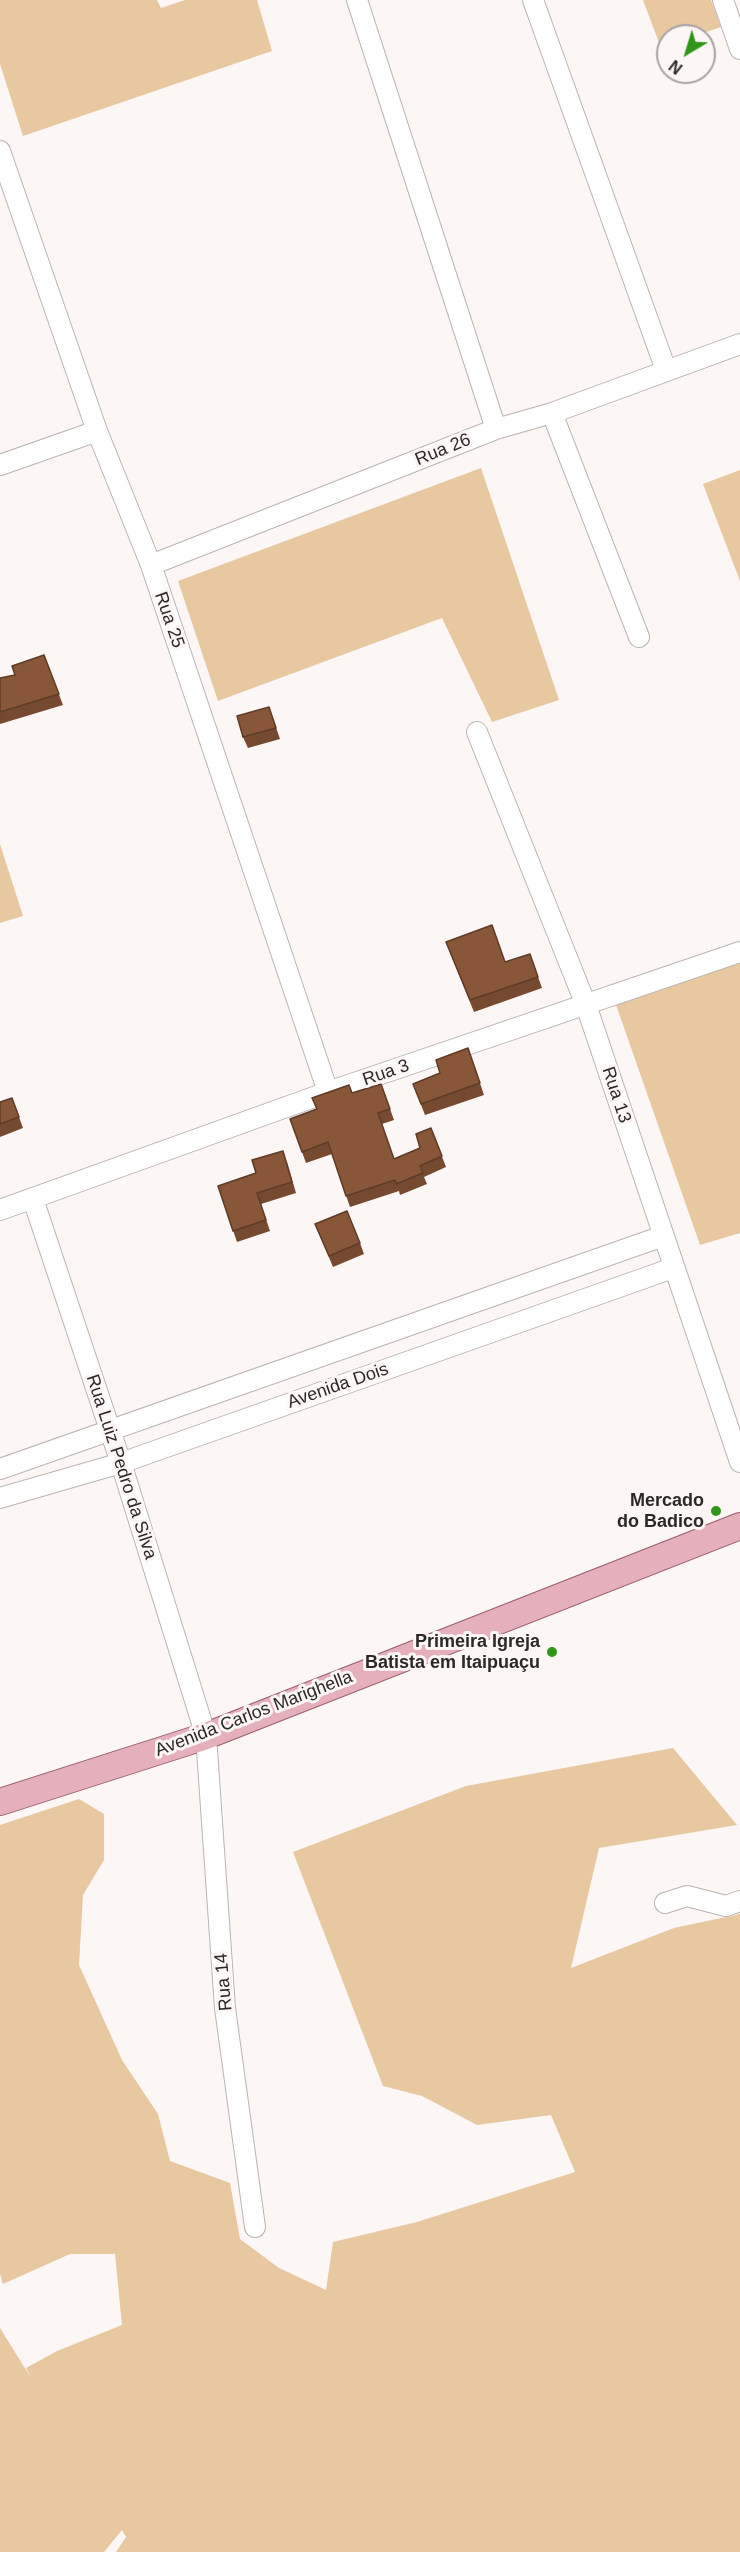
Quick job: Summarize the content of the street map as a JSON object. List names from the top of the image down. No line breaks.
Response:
{"streets":{"main road":["Avenida Carlos Marighella"],"street":["Rua 26","Rua 25","Rua 3","Rua 13","Avenida Dois","Rua Luiz Pedro da Silva","Rua 14"]},"crossings":[["Rua 26","Rua 25"],["Rua 25","Rua 3"],["Rua 3","Rua 13"],["Rua 3","Rua Luiz Pedro da Silva"],["Rua 13","Avenida Dois"],["Avenida Dois","Rua Luiz Pedro da Silva"],["Rua Luiz Pedro da Silva","Avenida Carlos Marighella"],["Rua Luiz Pedro da Silva","Rua 14"],["Avenida Carlos Marighella","Rua 14"]],"places":["Mercado do Badico","Primeira Igreja Batista em Itaipuaçu"],"north":"bottom left"}
